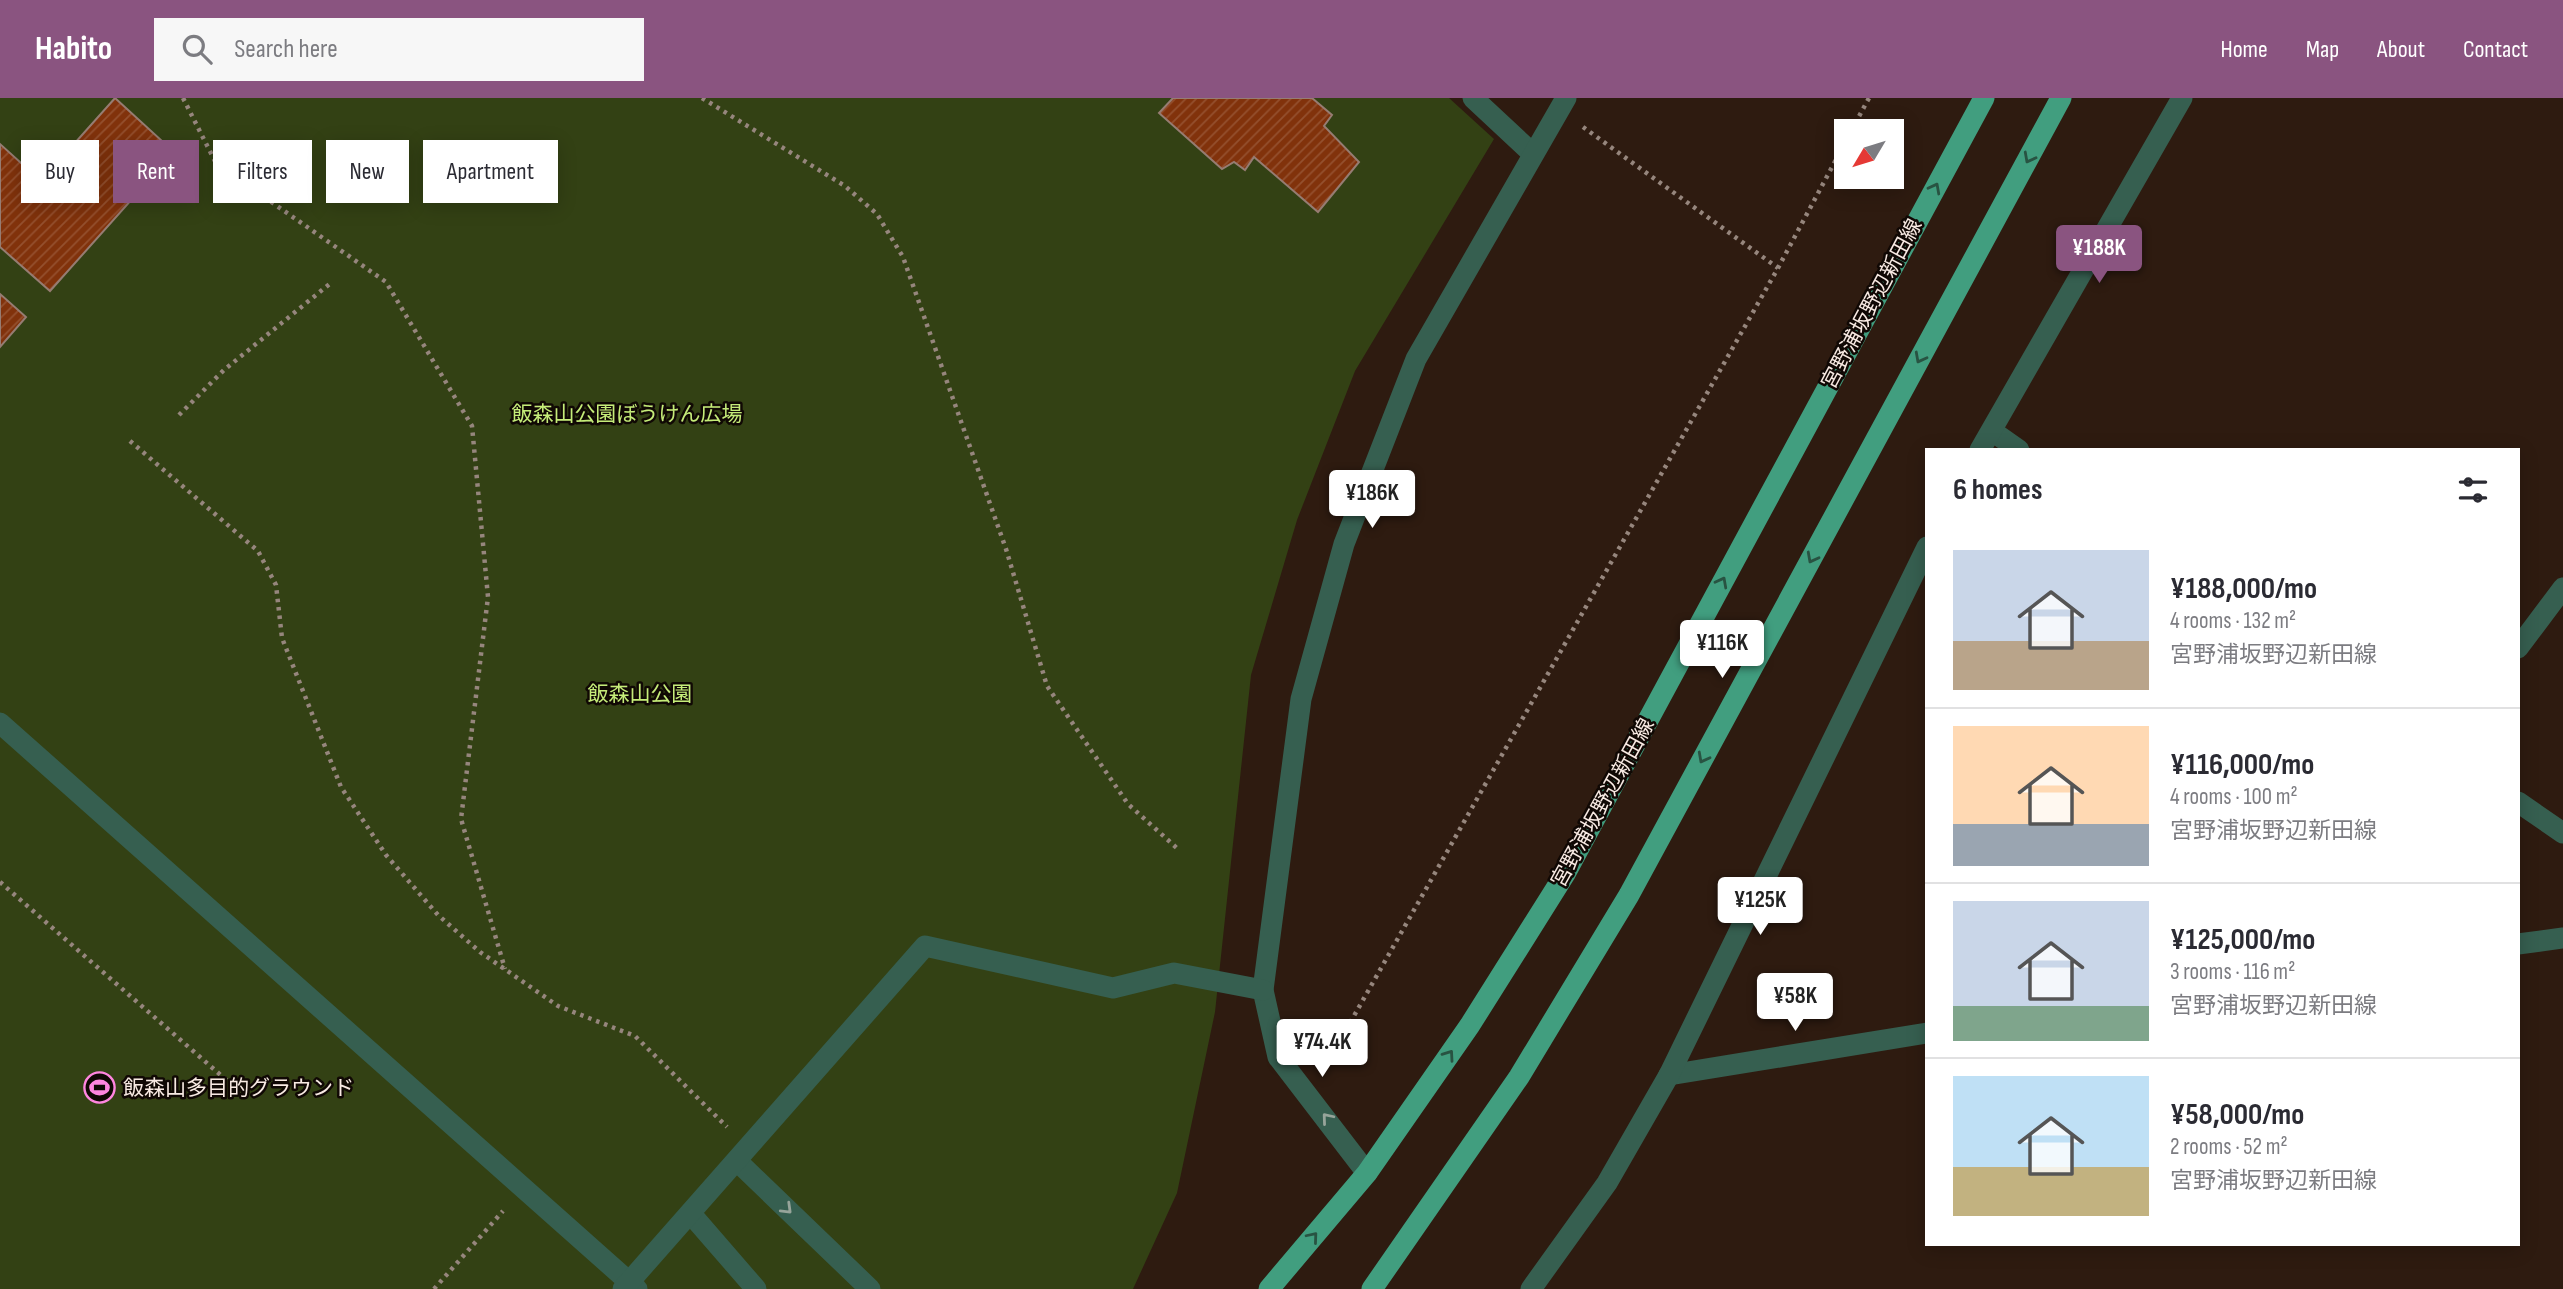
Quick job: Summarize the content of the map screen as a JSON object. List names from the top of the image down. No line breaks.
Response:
{"streets":{"main road":["宮野浦坂野辺新田線"]},"parks":["飯森山公園ぼうけん広場","飯森山公園"],"places":{"sports":["飯森山多目的グラウンド"]},"north":"bottom left","page":{"header":"Habito","search":"Search here","nav":["Home","Map","About","Contact"],"chip":["Buy","Rent","Filters","New","Apartment"],"price":["¥188K","¥186K","¥116K","¥125K","¥58K","¥74.4K"],"heading":"6 homes","list":[{"name":"¥188,000/mo","note":"4 rooms · 132 m² · 宮野浦坂野辺新田線"},{"name":"¥116,000/mo","note":"4 rooms · 100 m² · 宮野浦坂野辺新田線"},{"name":"¥125,000/mo","note":"3 rooms · 116 m² · 宮野浦坂野辺新田線"},{"name":"¥58,000/mo","note":"2 rooms · 52 m² · 宮野浦坂野辺新田線"}]}}
